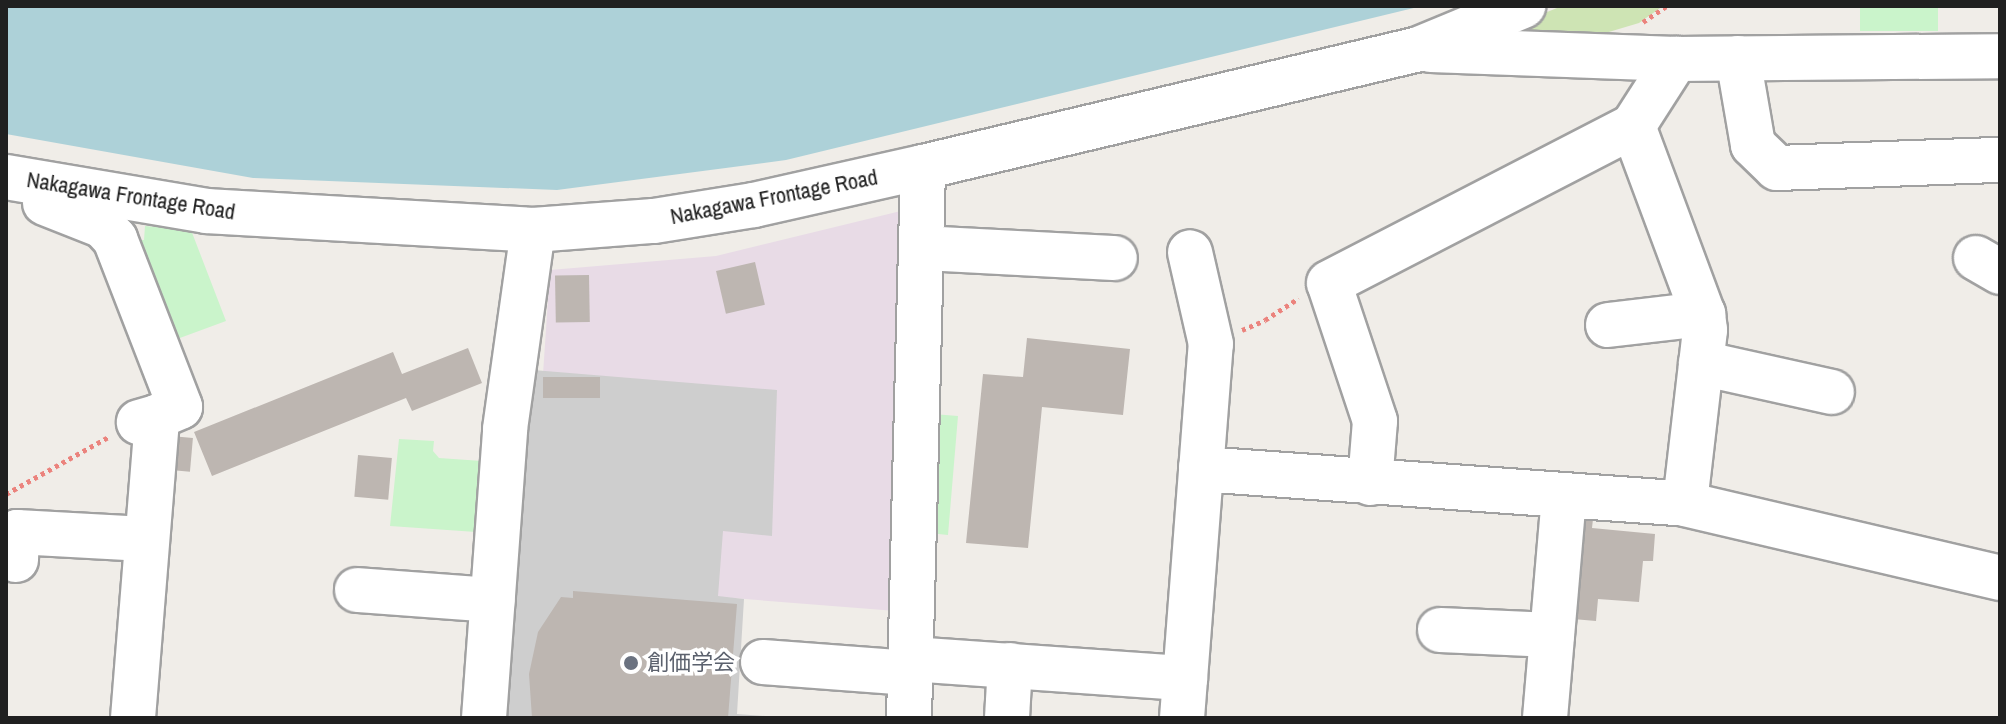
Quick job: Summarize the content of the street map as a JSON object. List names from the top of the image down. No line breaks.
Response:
{"streets":{"street":["Nakagawa Frontage Road"]},"places":["創価学会"]}
